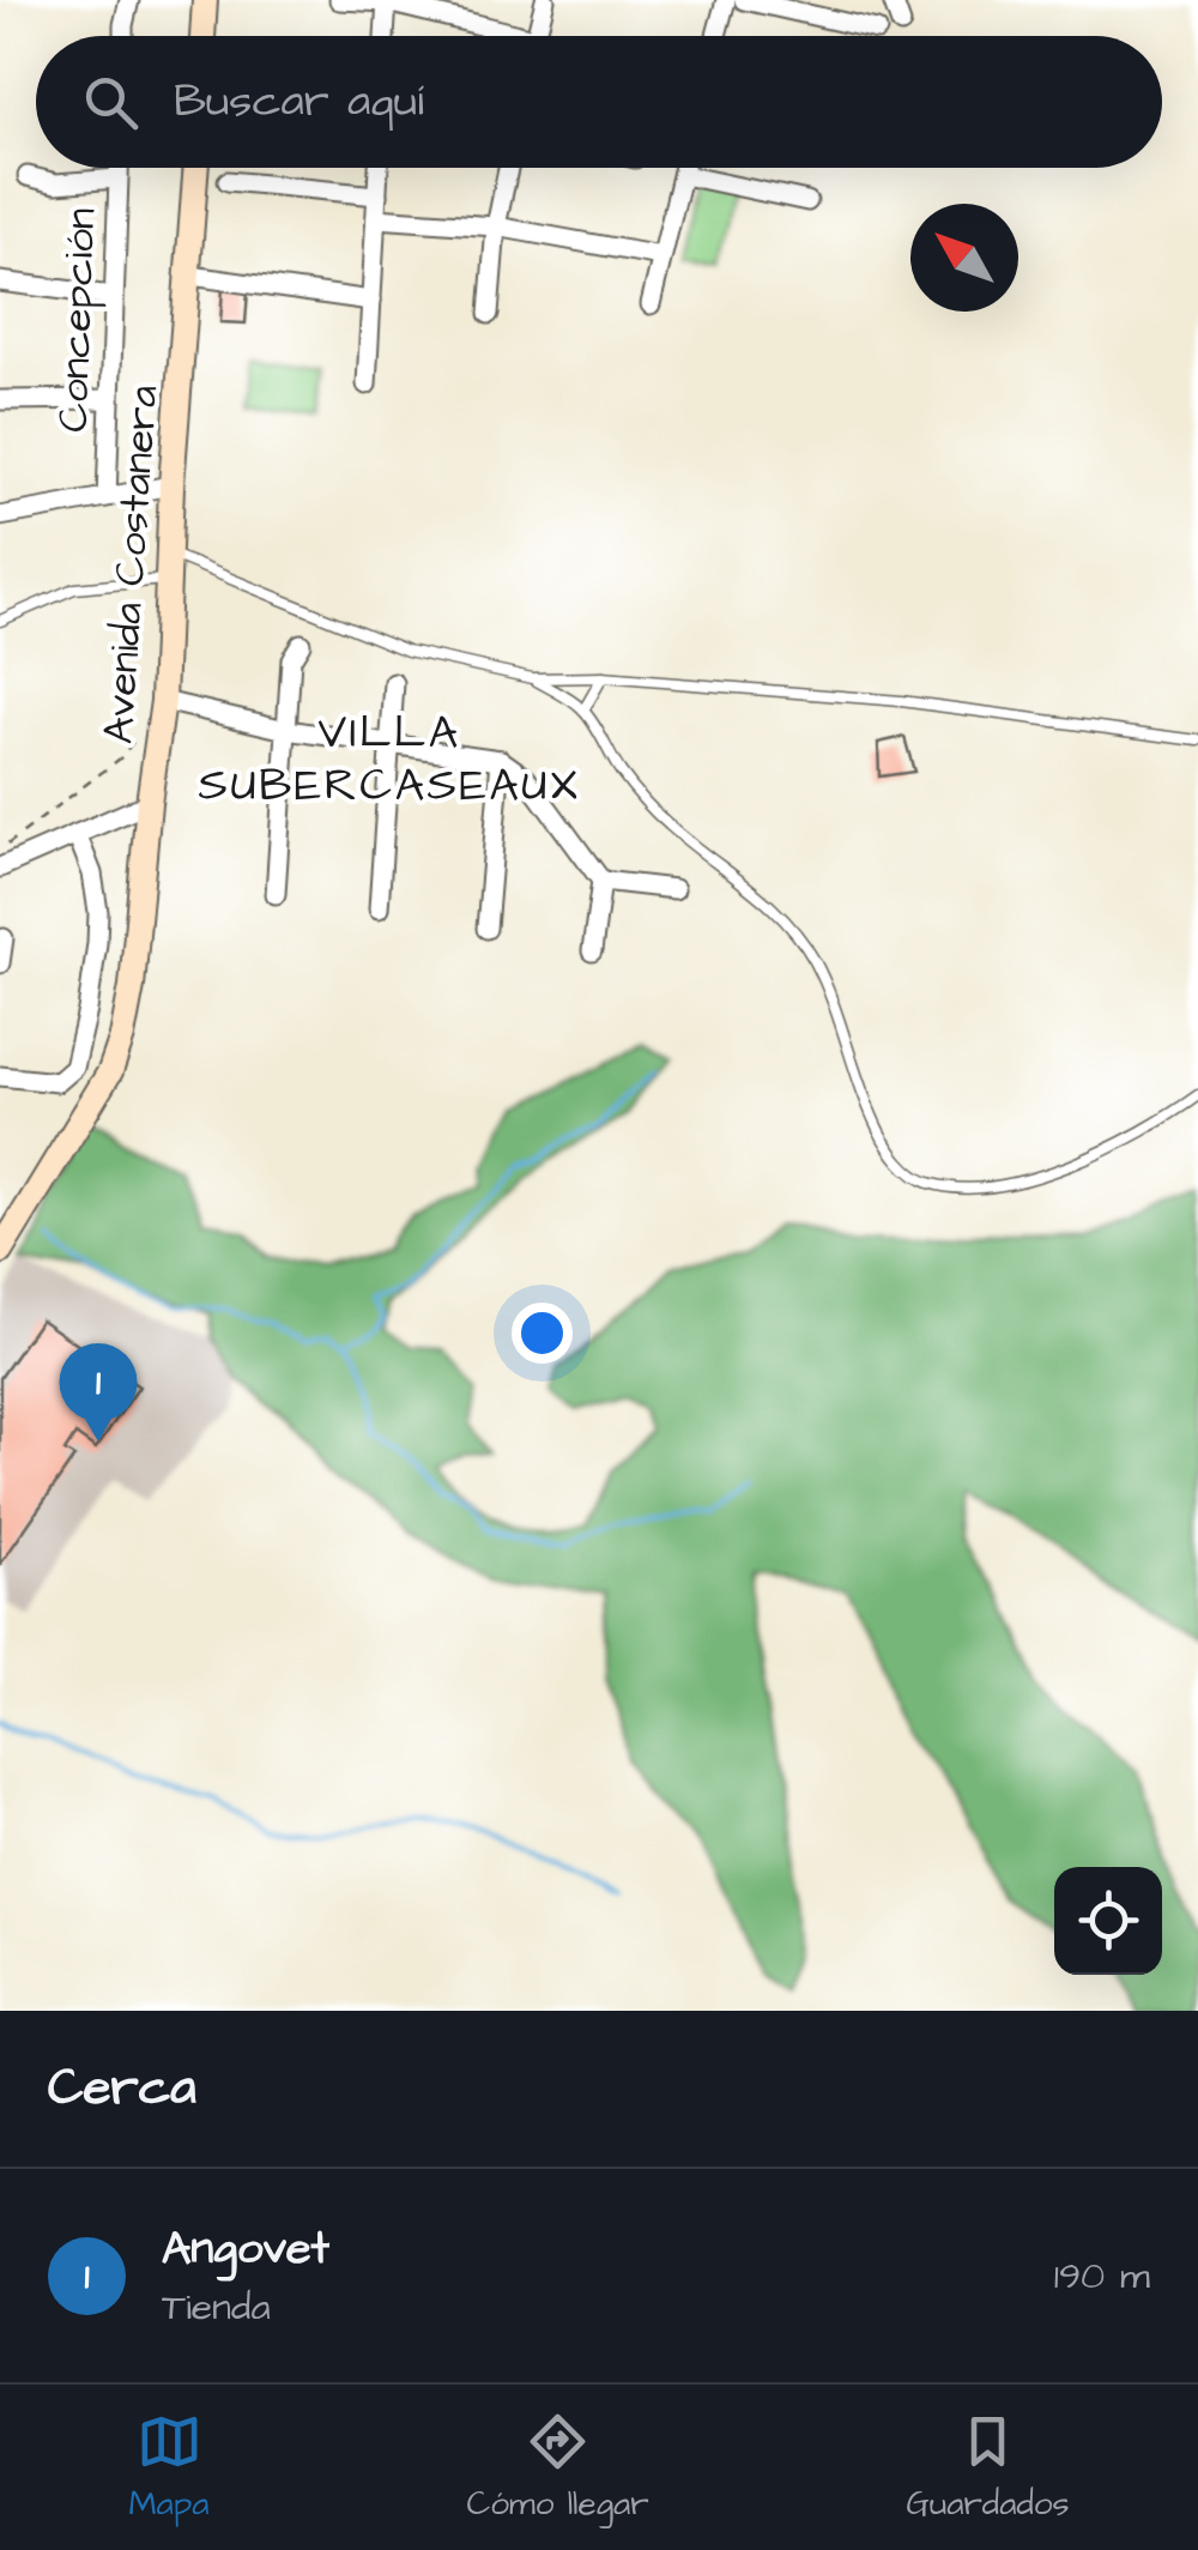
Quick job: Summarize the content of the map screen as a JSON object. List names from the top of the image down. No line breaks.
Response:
{"streets":{"street":["Concepción","Avenida Costanera"]},"districts":["VILLA SUBERCASEAUX"],"north":"top left","page":{"search":"Buscar aquí","pins":"1","heading":"Cerca","list":[{"mark":"1","name":"Angovet","note":"Tienda","value":"190 m"}],"nav":["Mapa","Cómo llegar","Guardados"]}}
